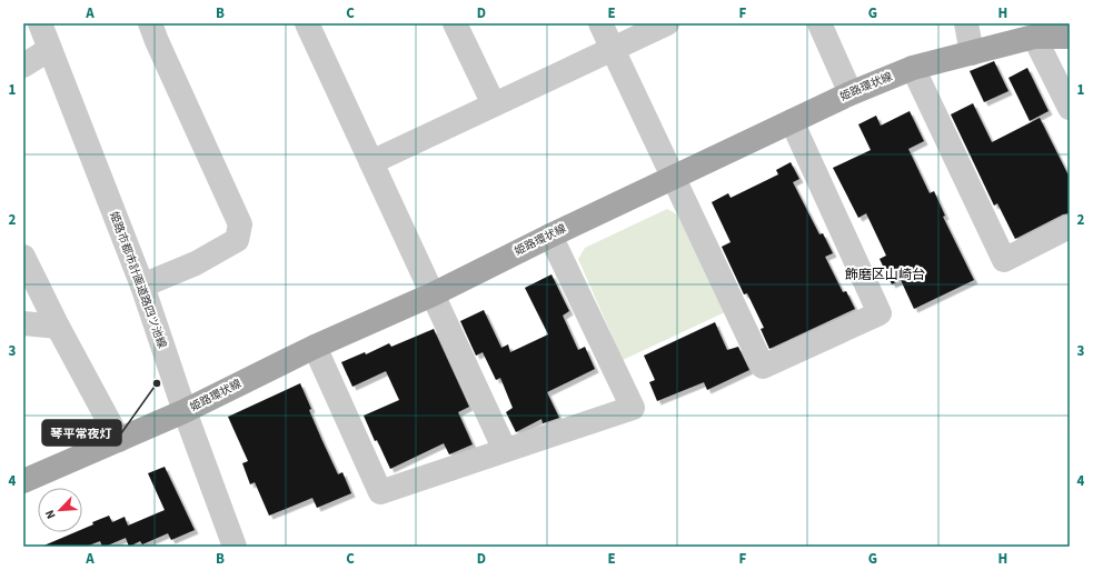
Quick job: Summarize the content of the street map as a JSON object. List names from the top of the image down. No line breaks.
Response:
{"streets":{"main road":["姫路環状線"],"street":["姫路市都市計画道路四ツ池線"]},"crossings":[["姫路環状線","姫路市都市計画道路四ツ池線"]],"districts":["飾磨区山崎台"],"places":["琴平常夜灯"],"north":"bottom left","grid":{"columns":["A","B","C","D","E","F","G","H"],"rows":["1","2","3","4"]}}
